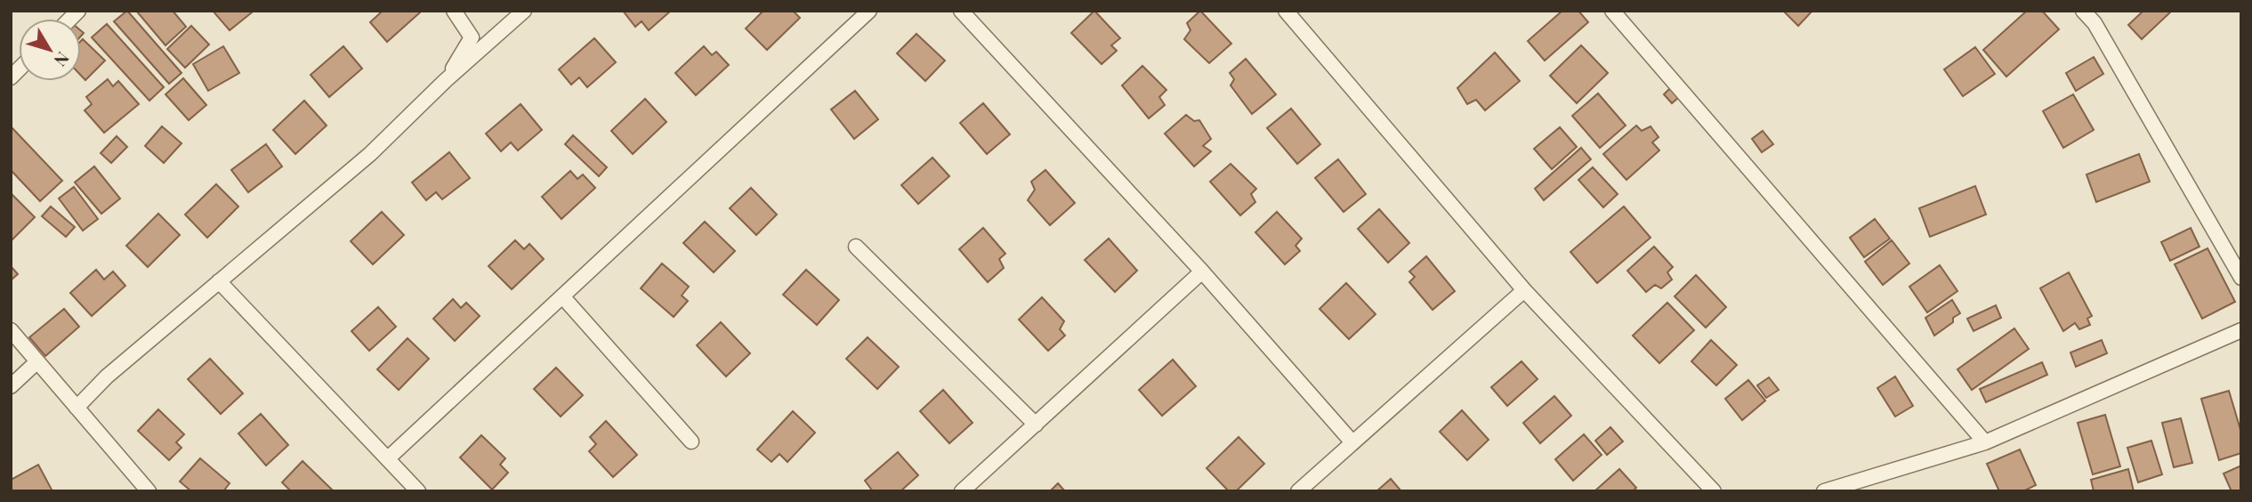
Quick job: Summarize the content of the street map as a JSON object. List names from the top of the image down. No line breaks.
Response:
{"north":"bottom right"}
